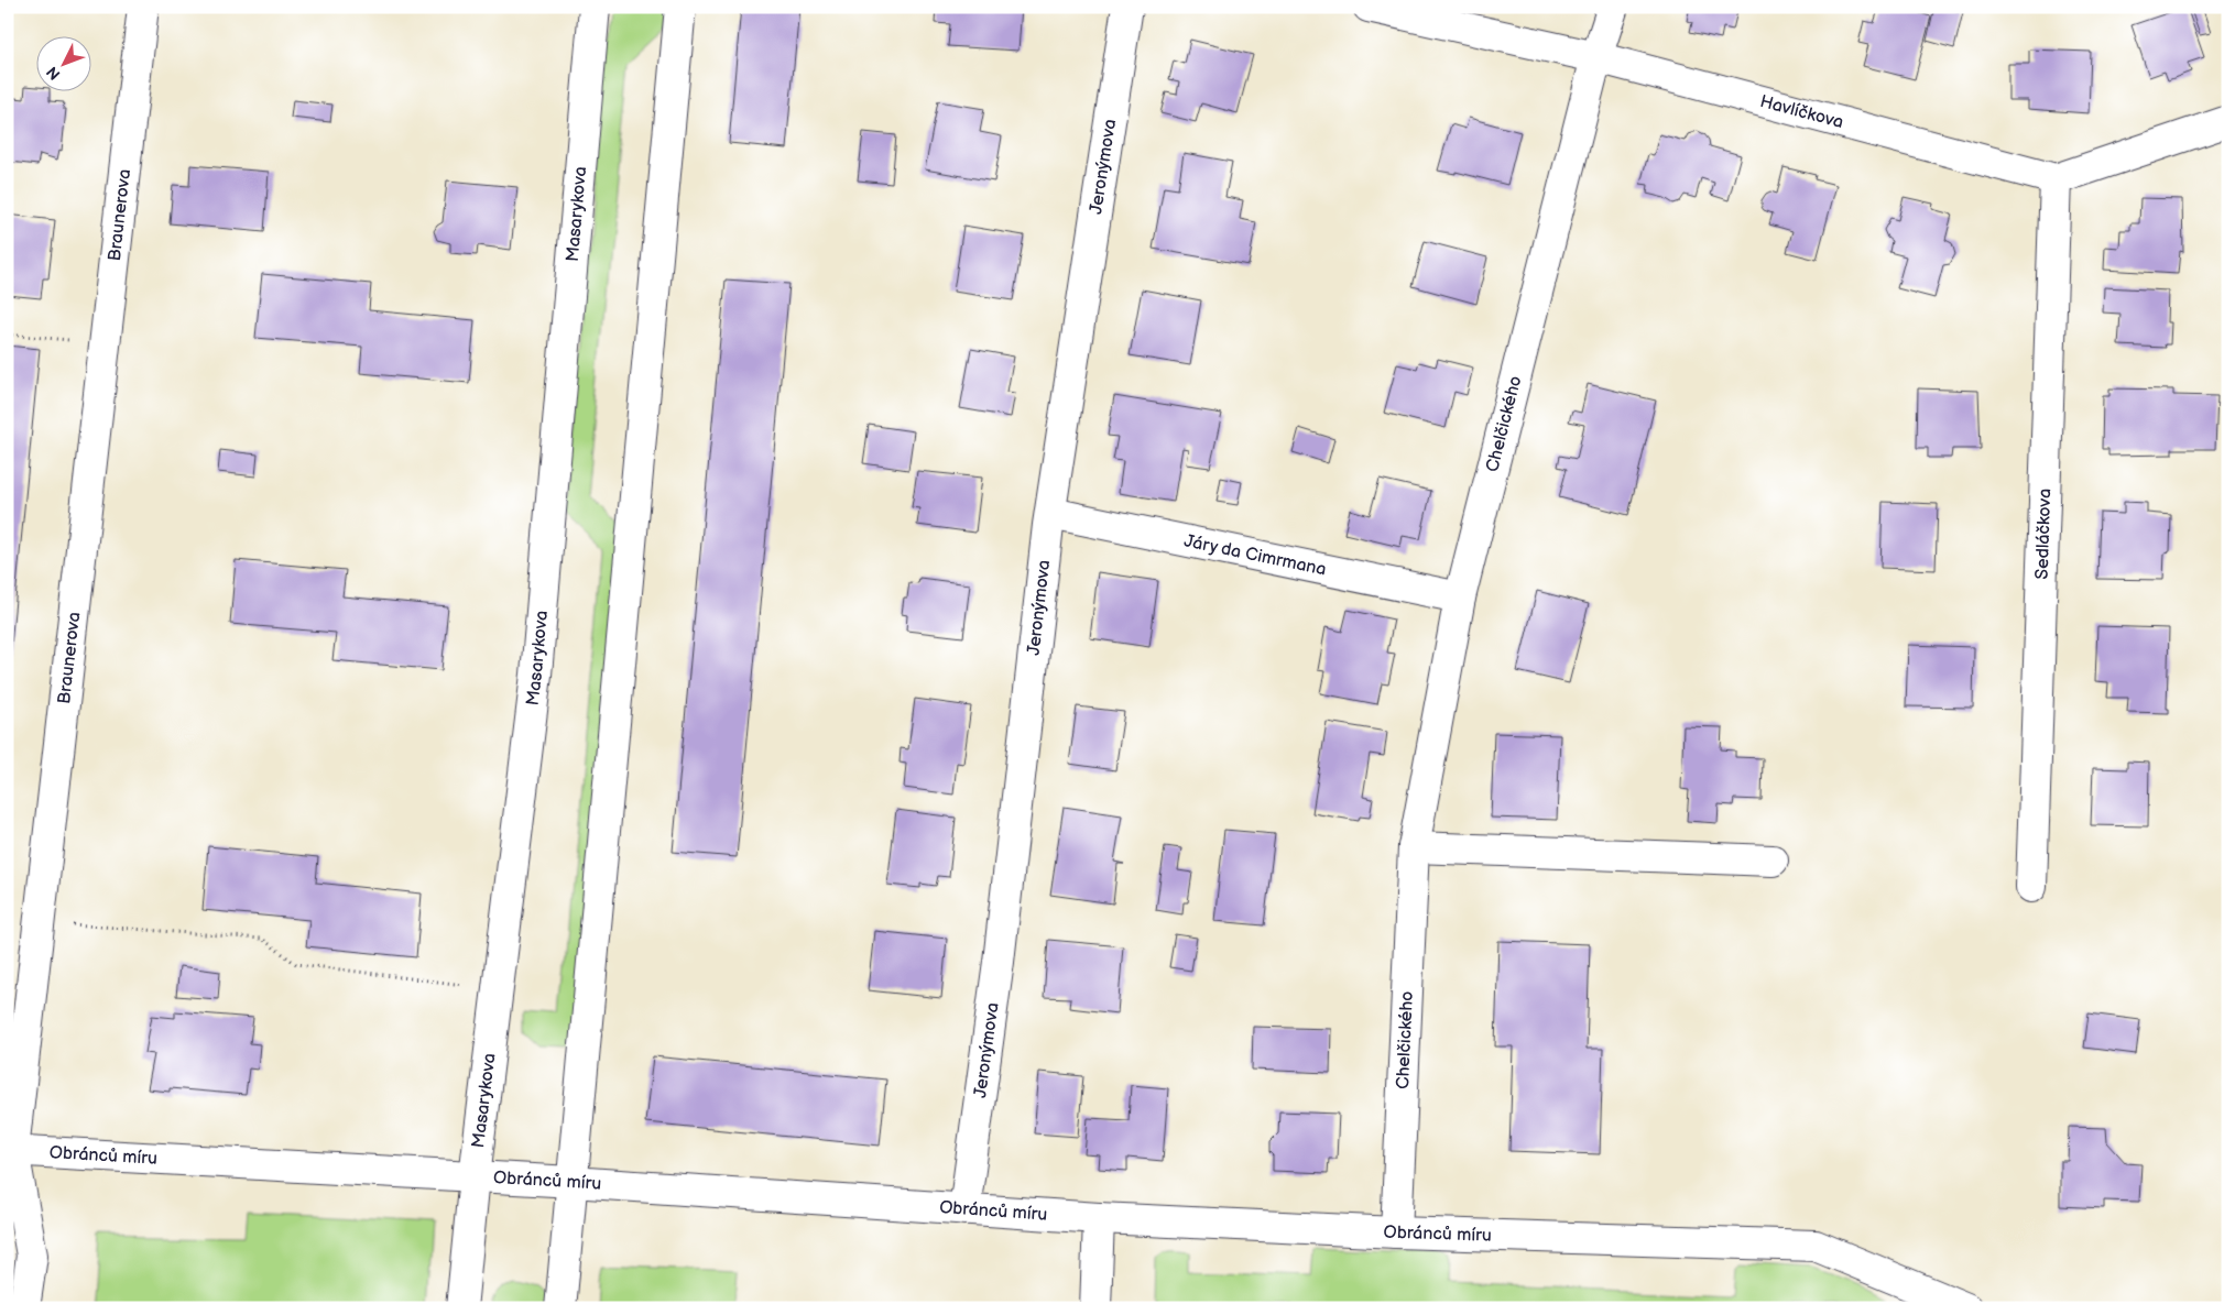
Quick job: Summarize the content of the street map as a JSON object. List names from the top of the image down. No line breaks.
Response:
{"streets":{"street":["Havlíčkova","Jeronýmova","Masarykova","Braunerova","Chelčického","Sedláčkova","Járy da Cimrmana","Obránců míru"]},"crossings":[["Havlíčkova","Chelčického"],["Havlíčkova","Sedláčkova"],["Jeronýmova","Járy da Cimrmana"],["Jeronýmova","Obránců míru"],["Masarykova","Obránců míru"],["Braunerova","Obránců míru"],["Chelčického","Járy da Cimrmana"],["Chelčického","Obránců míru"]],"north":"bottom left"}
